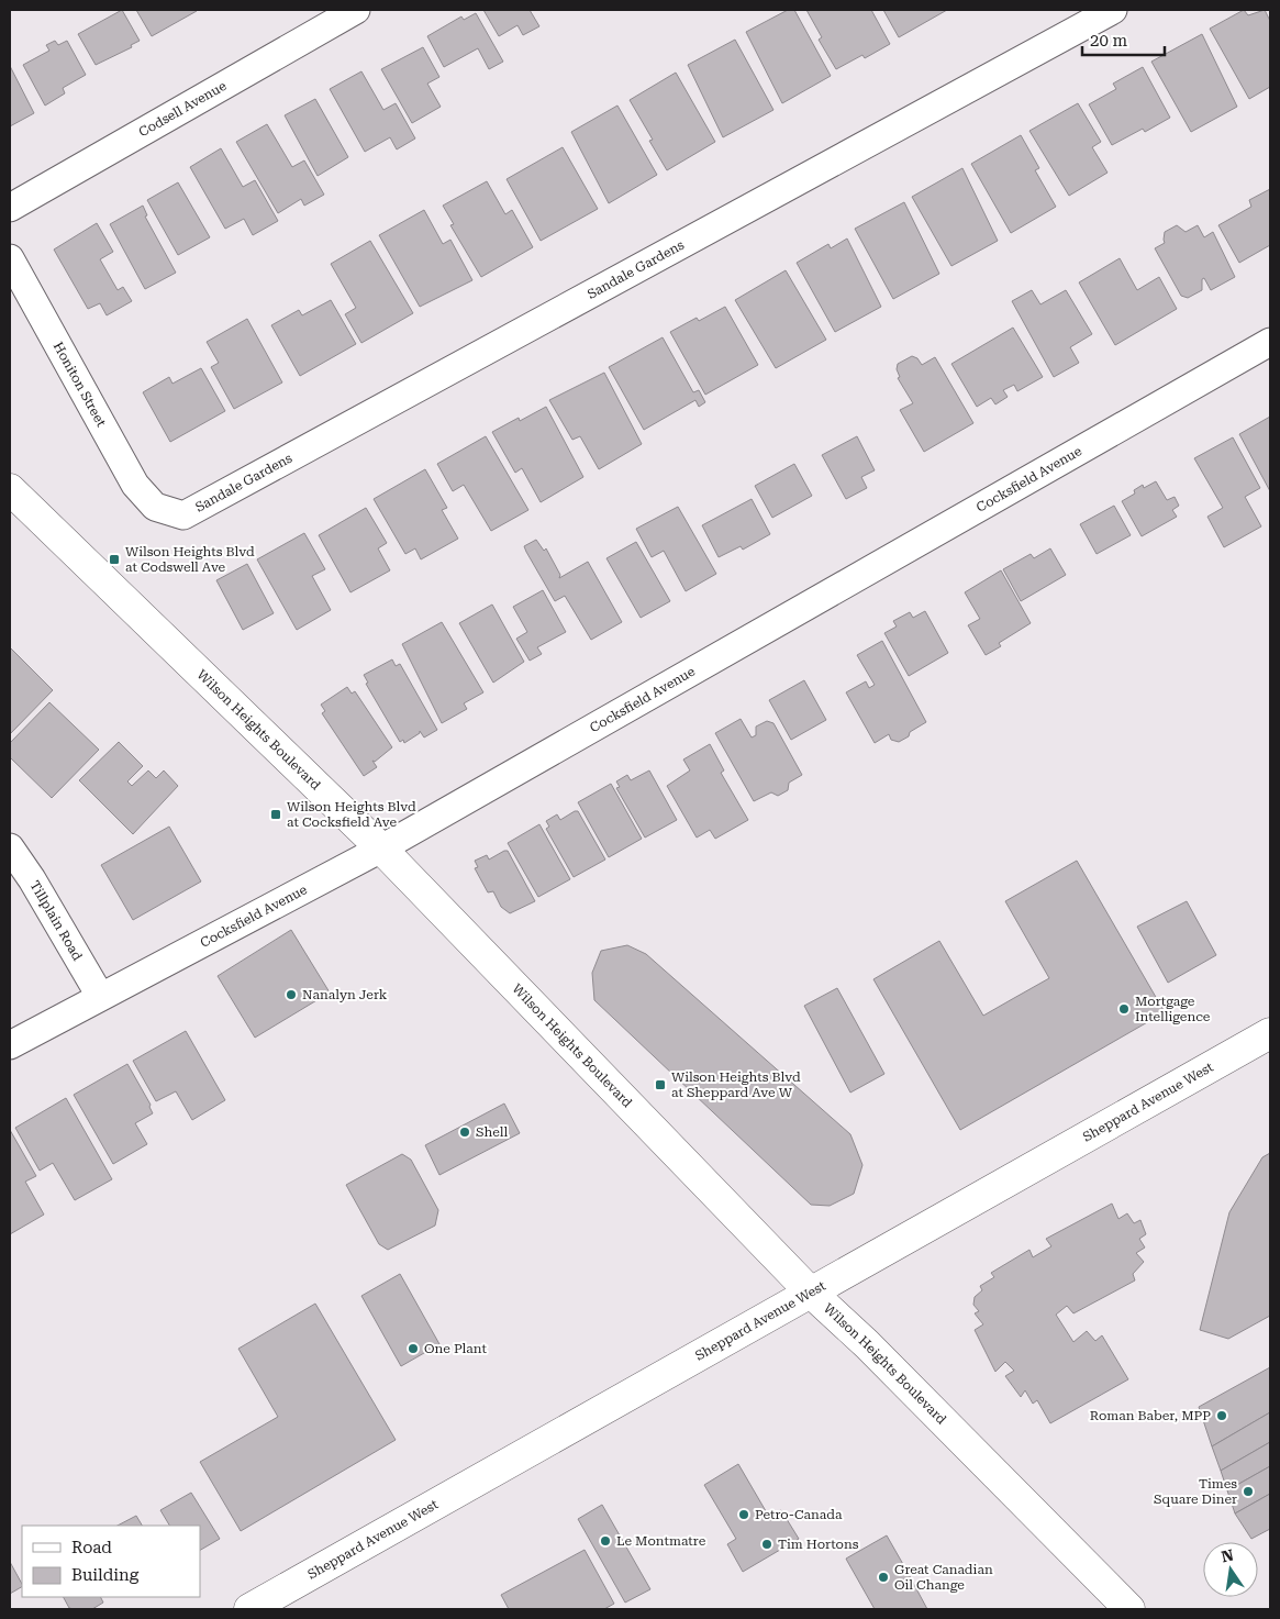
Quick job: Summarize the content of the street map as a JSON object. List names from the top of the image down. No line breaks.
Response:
{"streets":{"main road":["Wilson Heights Boulevard","Sheppard Avenue West"],"street":["Codsell Avenue","Sandale Gardens","Honiton Street","Cocksfield Avenue","Tillplain Road"]},"crossings":[["Sandale Gardens","Honiton Street"],["Cocksfield Avenue","Wilson Heights Boulevard"],["Cocksfield Avenue","Tillplain Road"],["Wilson Heights Boulevard","Sheppard Avenue West"]],"places":{"transit":["Wilson Heights Blvd at Codswell Ave","Wilson Heights Blvd at Cocksfield Ave","Wilson Heights Blvd at Sheppard Ave W"],"other":["Nanalyn Jerk","Mortgage Intelligence","Shell","One Plant","Roman Baber, MPP","Times Square Diner","Petro-Canada","Le Montmatre","Tim Hortons","Great Canadian Oil Change"]},"legend":["Road","Building"],"scale_bar":"20 m","north":"top"}
